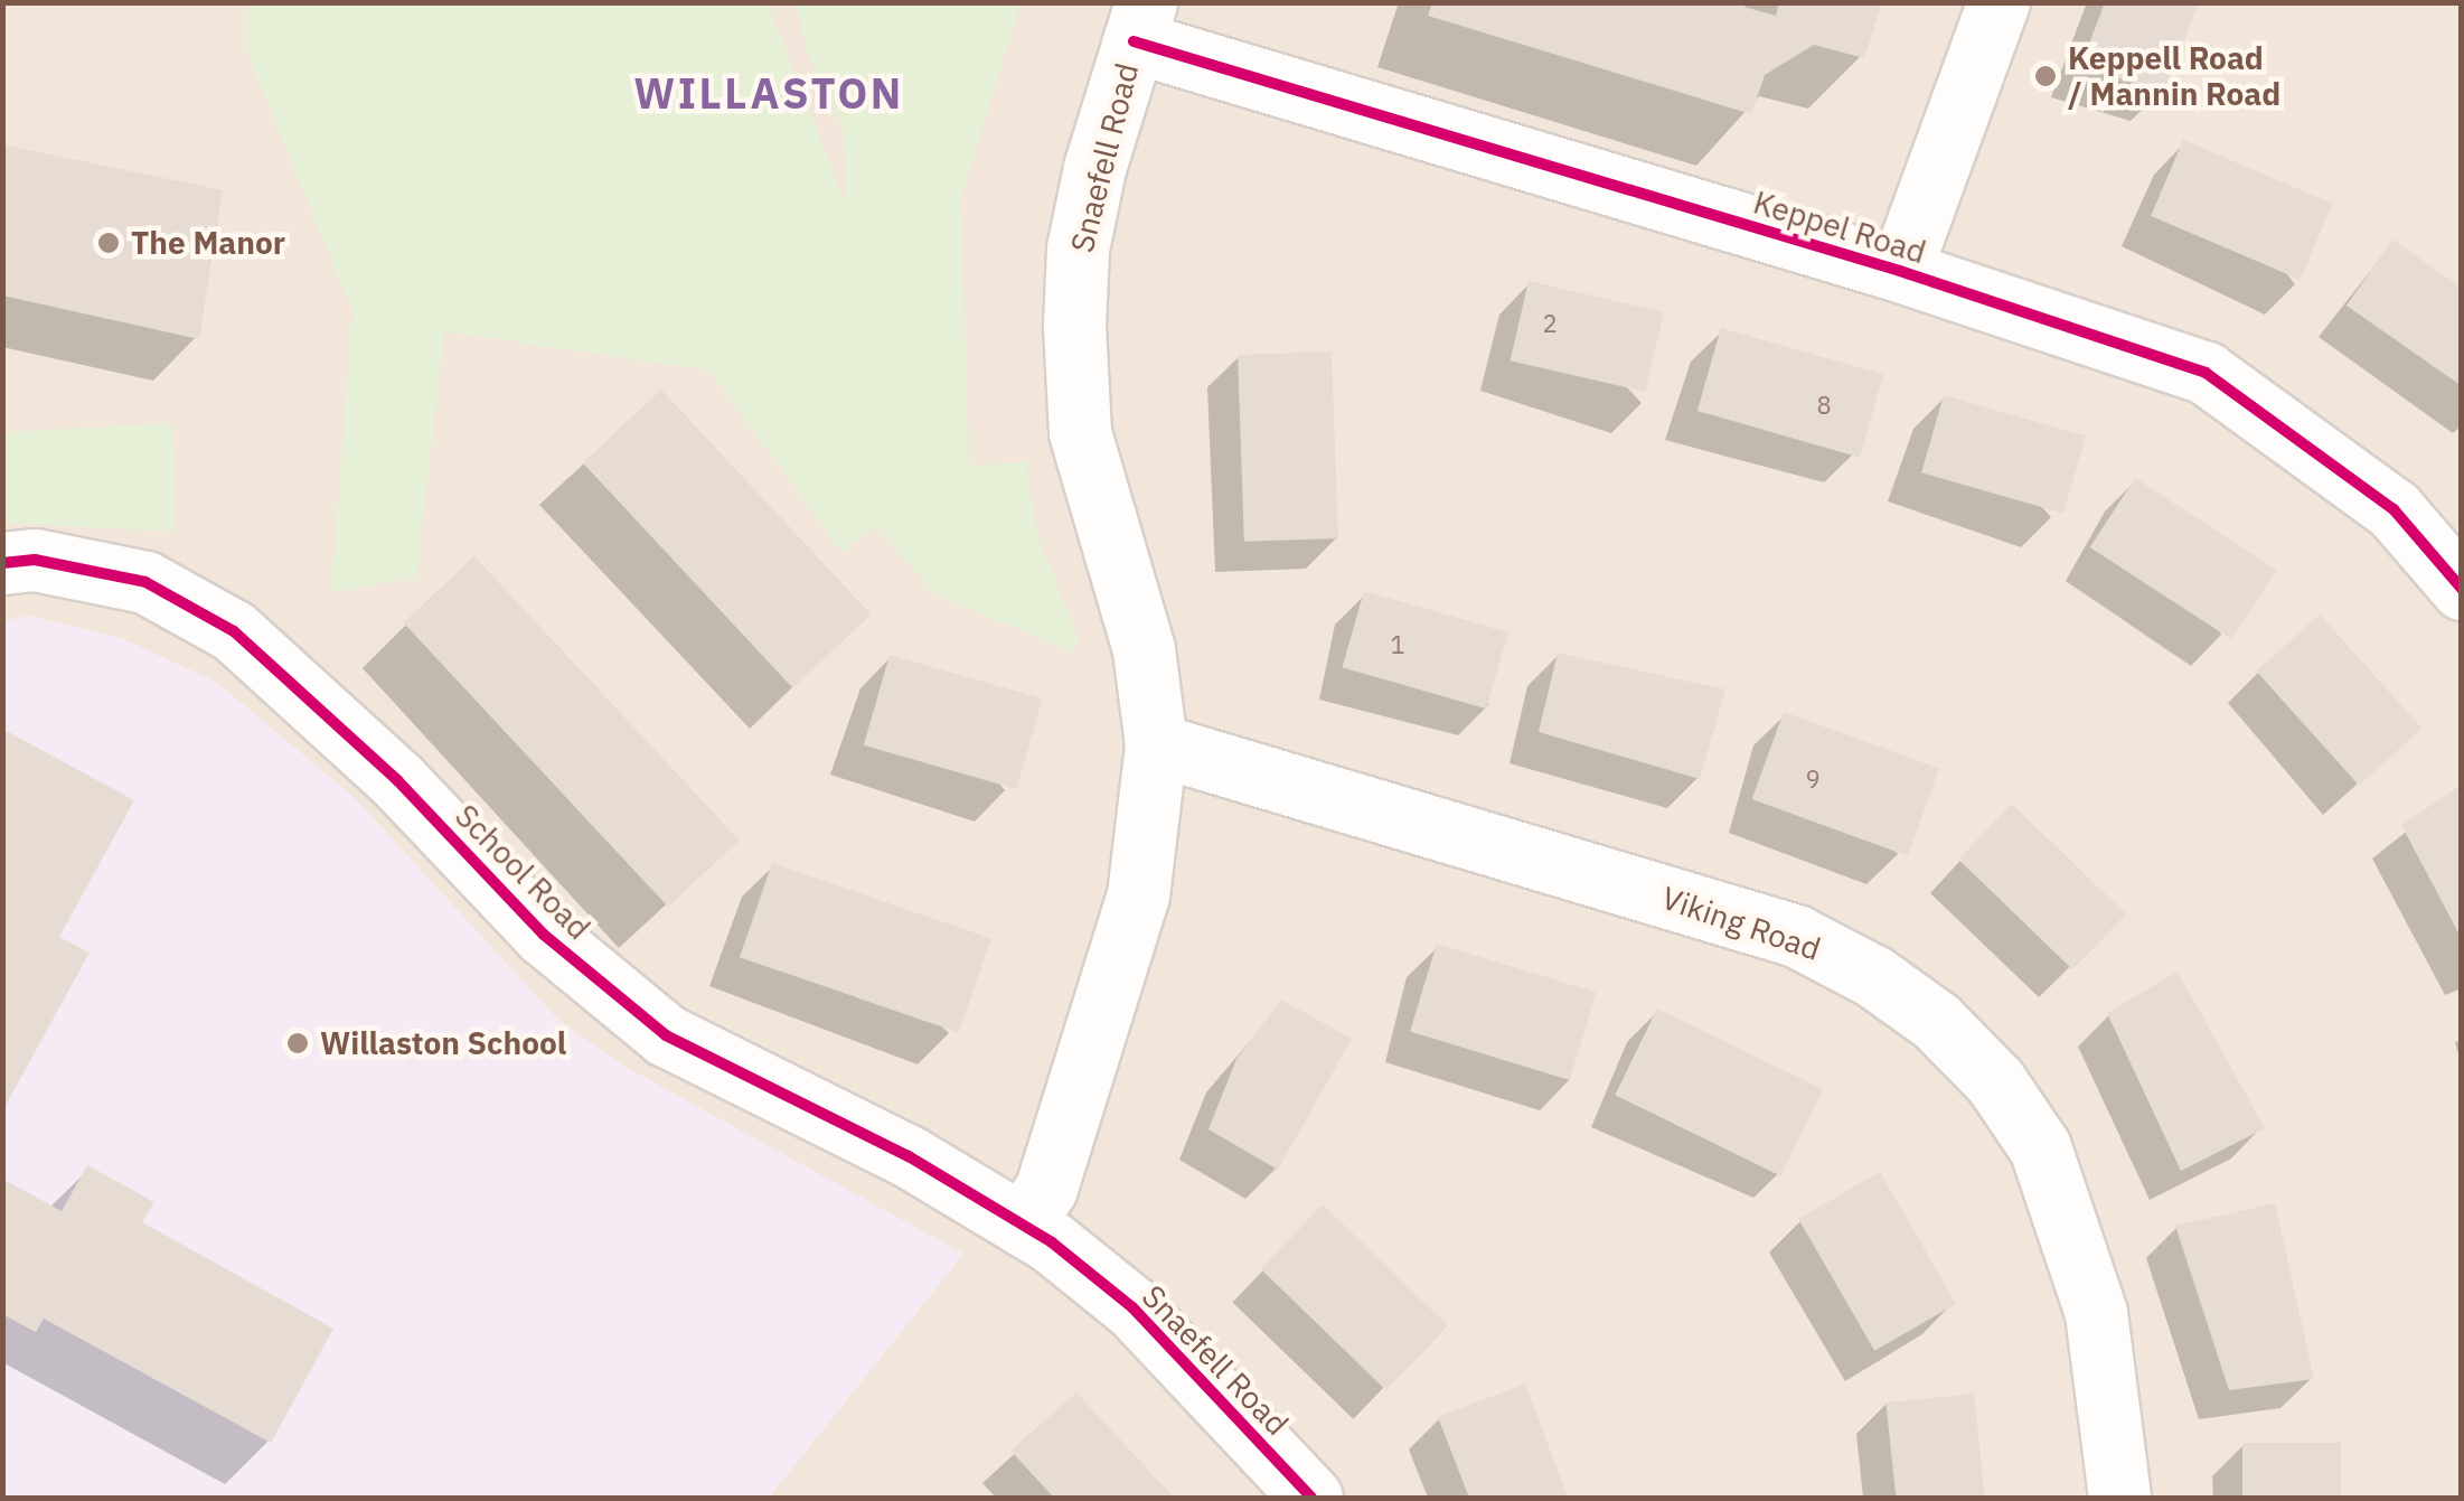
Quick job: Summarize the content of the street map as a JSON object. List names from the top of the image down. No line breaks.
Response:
{"streets":{"street":["Snaefell Road","Keppel Road","School Road","Viking Road"]},"crossings":[["Snaefell Road","Keppel Road"],["Snaefell Road","School Road"],["Snaefell Road","Viking Road"]],"districts":["WILLASTON"],"places":["Keppell Road / Mannin Road","The Manor","Willaston School"],"house_numbers":["2","8","1","9"]}
